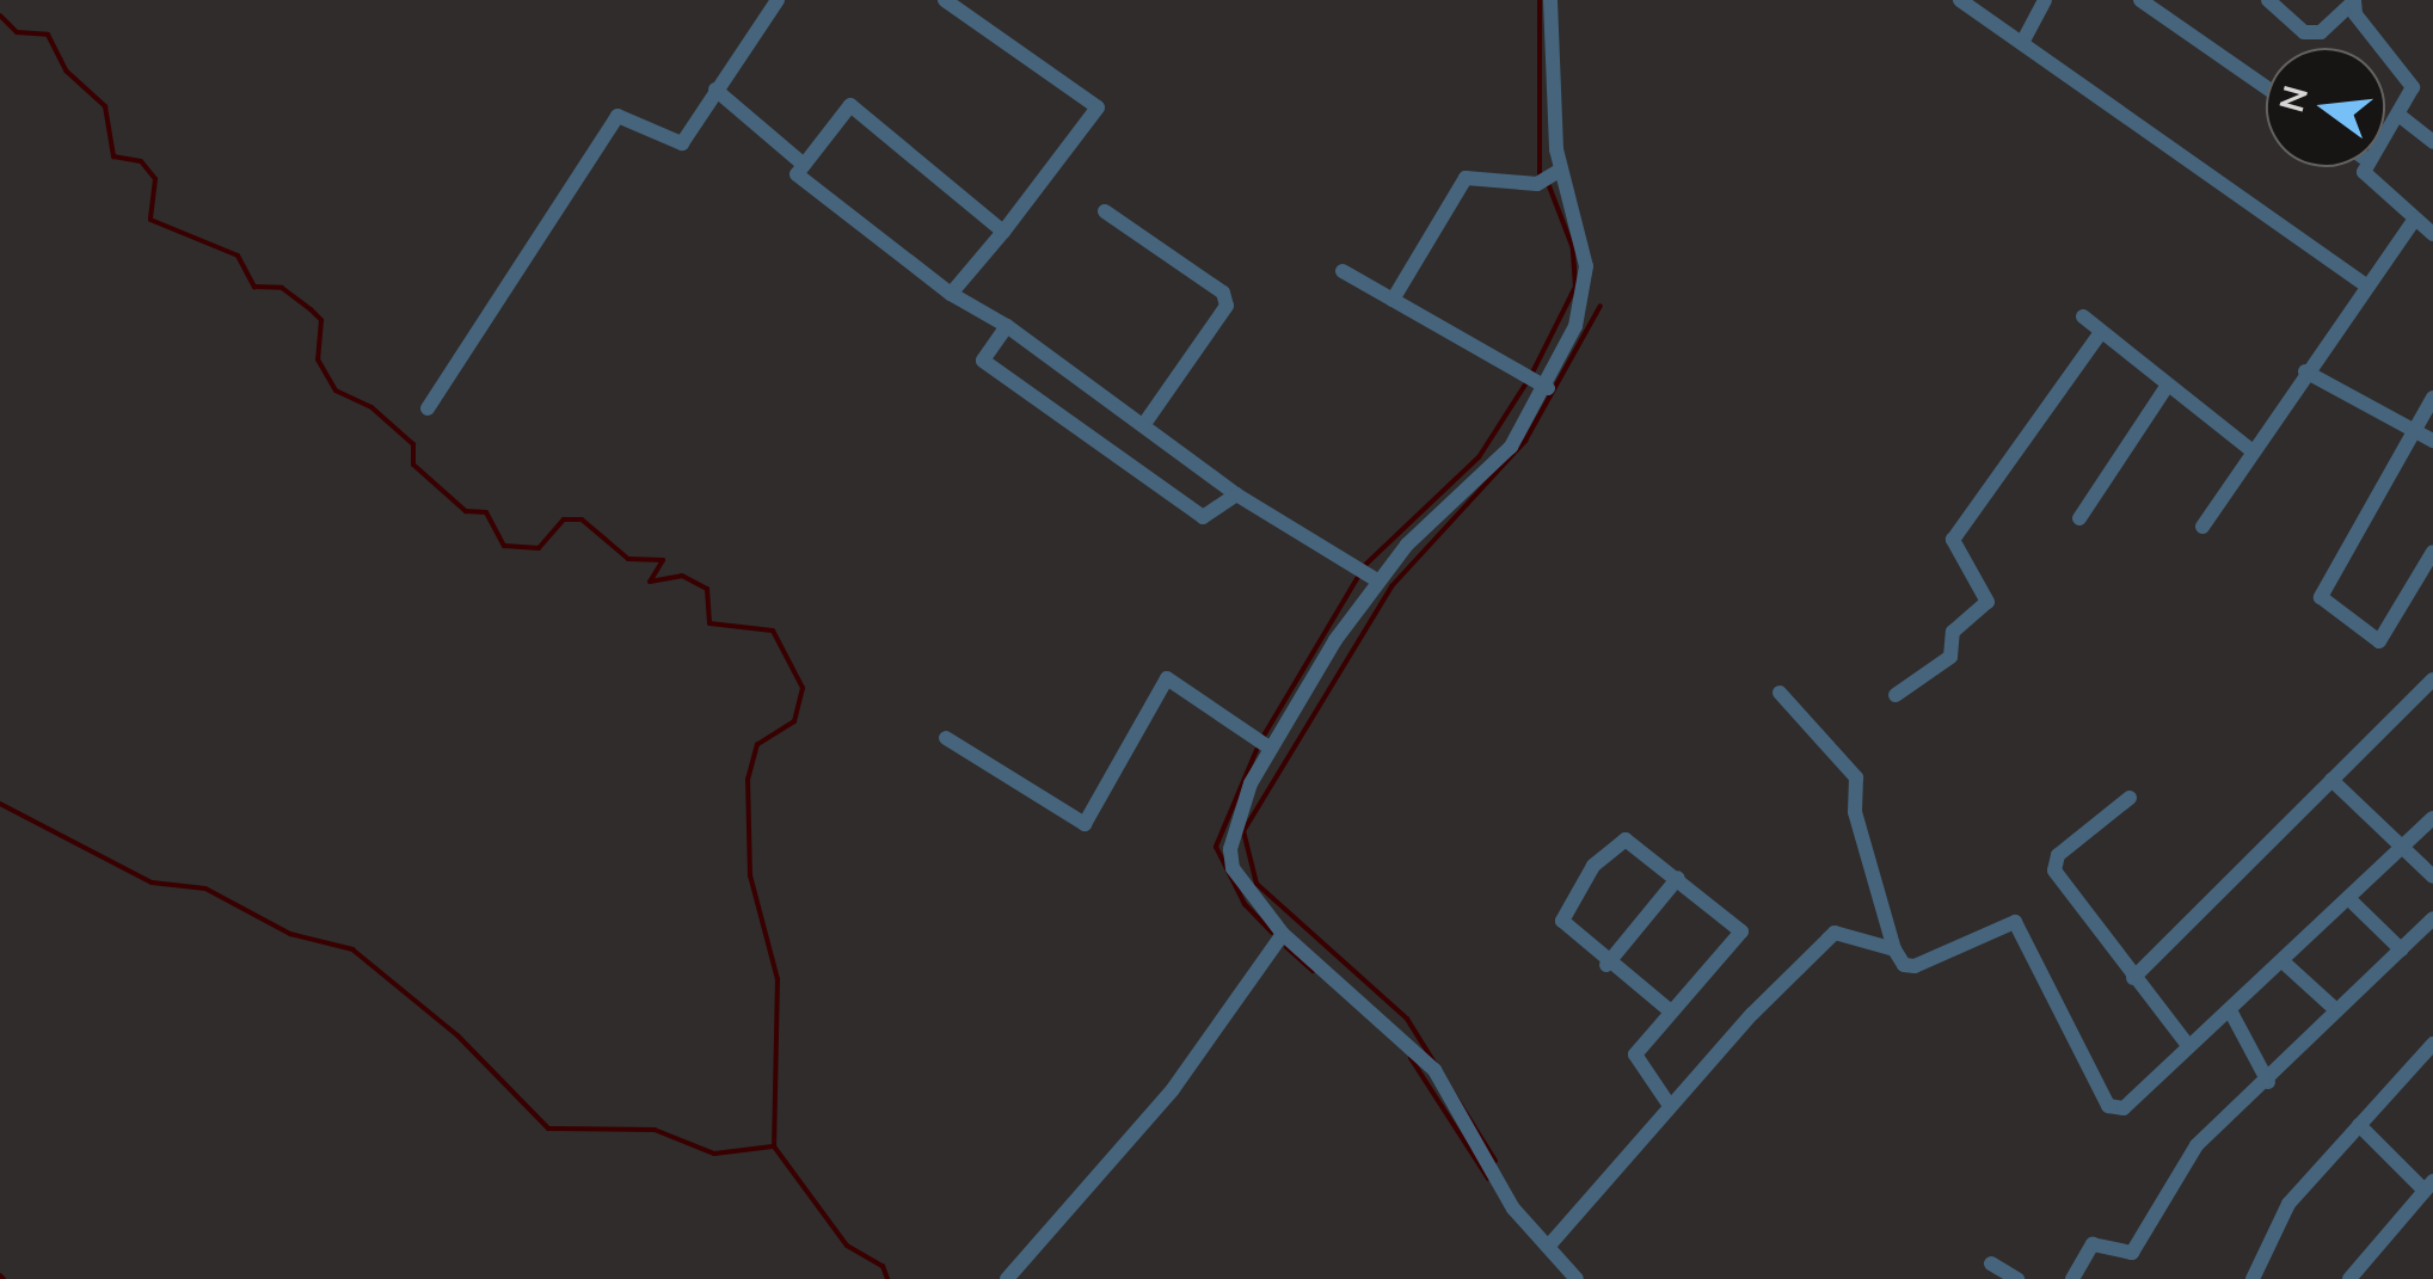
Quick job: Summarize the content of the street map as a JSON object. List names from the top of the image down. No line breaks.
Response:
{"north":"left"}
